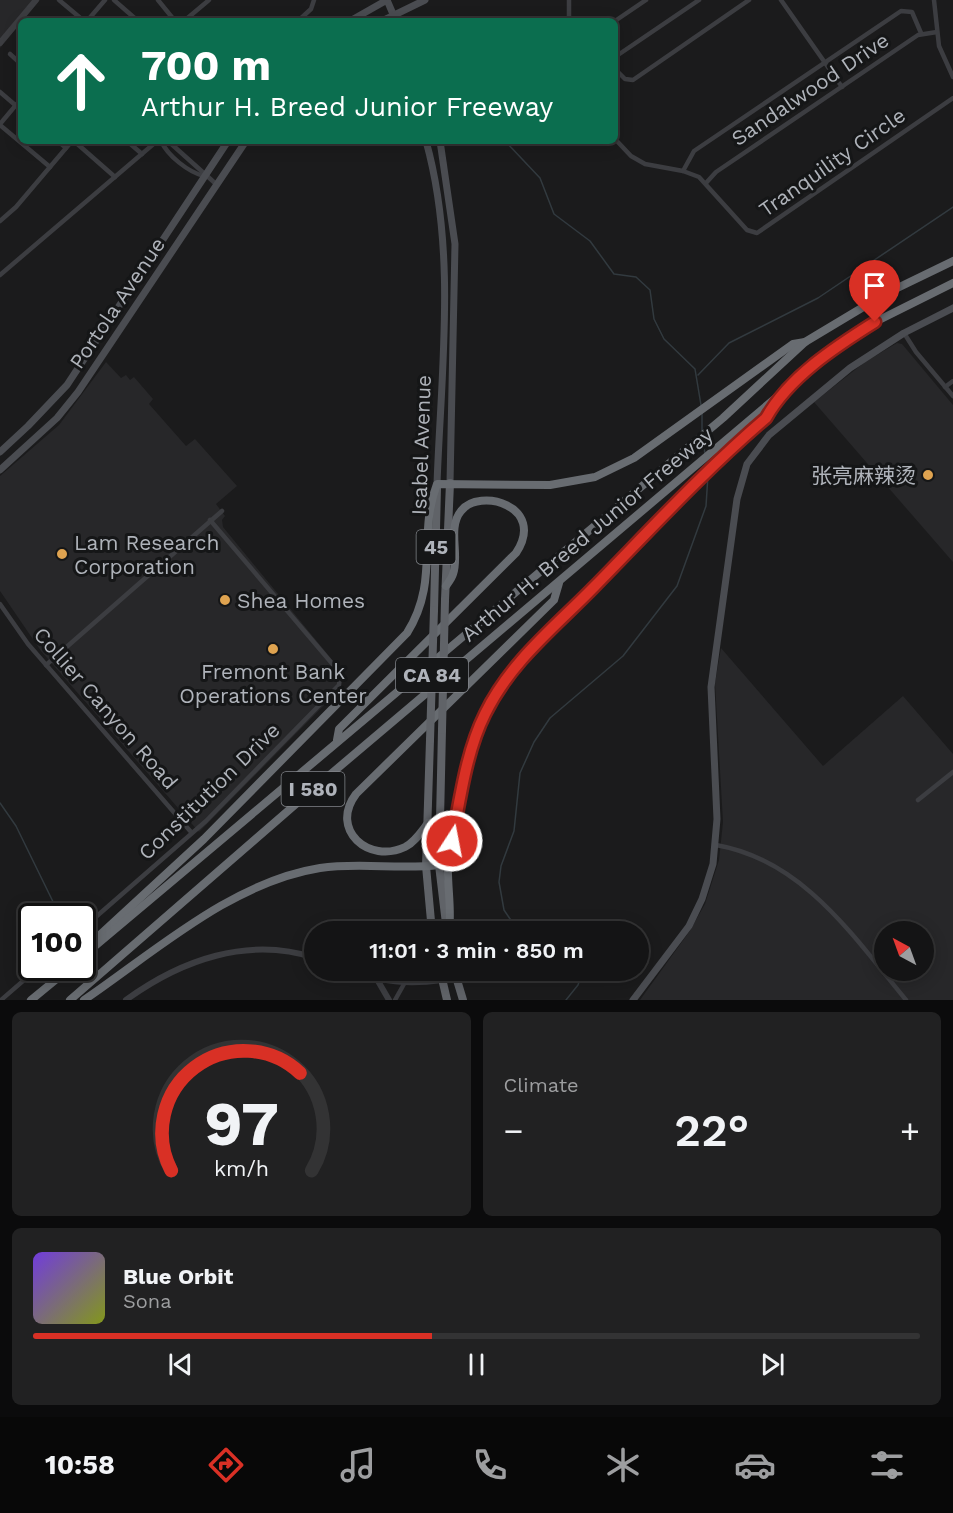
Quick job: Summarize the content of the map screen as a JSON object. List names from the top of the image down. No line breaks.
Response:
{"streets":{"highway":["Isabel Avenue","Arthur H. Breed Junior Freeway","45","CA 84","I 580"],"main road":["Portola Avenue"],"street":["Sandalwood Drive","Tranquility Circle","Collier Canyon Road","Constitution Drive"]},"crossings":[["Sandalwood Drive","Tranquility Circle"],["Collier Canyon Road","Constitution Drive"]],"places":["张亮麻辣烫","Lam Research Corporation","Shea Homes","Fremont Bank Operations Center"],"north":"top left","page":{"turn":["700 m","Arthur H. Breed Junior Freeway"],"limit":"100","trip":"11:01 · 3 min · 850 m","tile":"Climate","heat":["−","22°","+"],"song":["Blue Orbit","Sona"],"tabs":"10:58","gauge":["97","km/h"]}}
